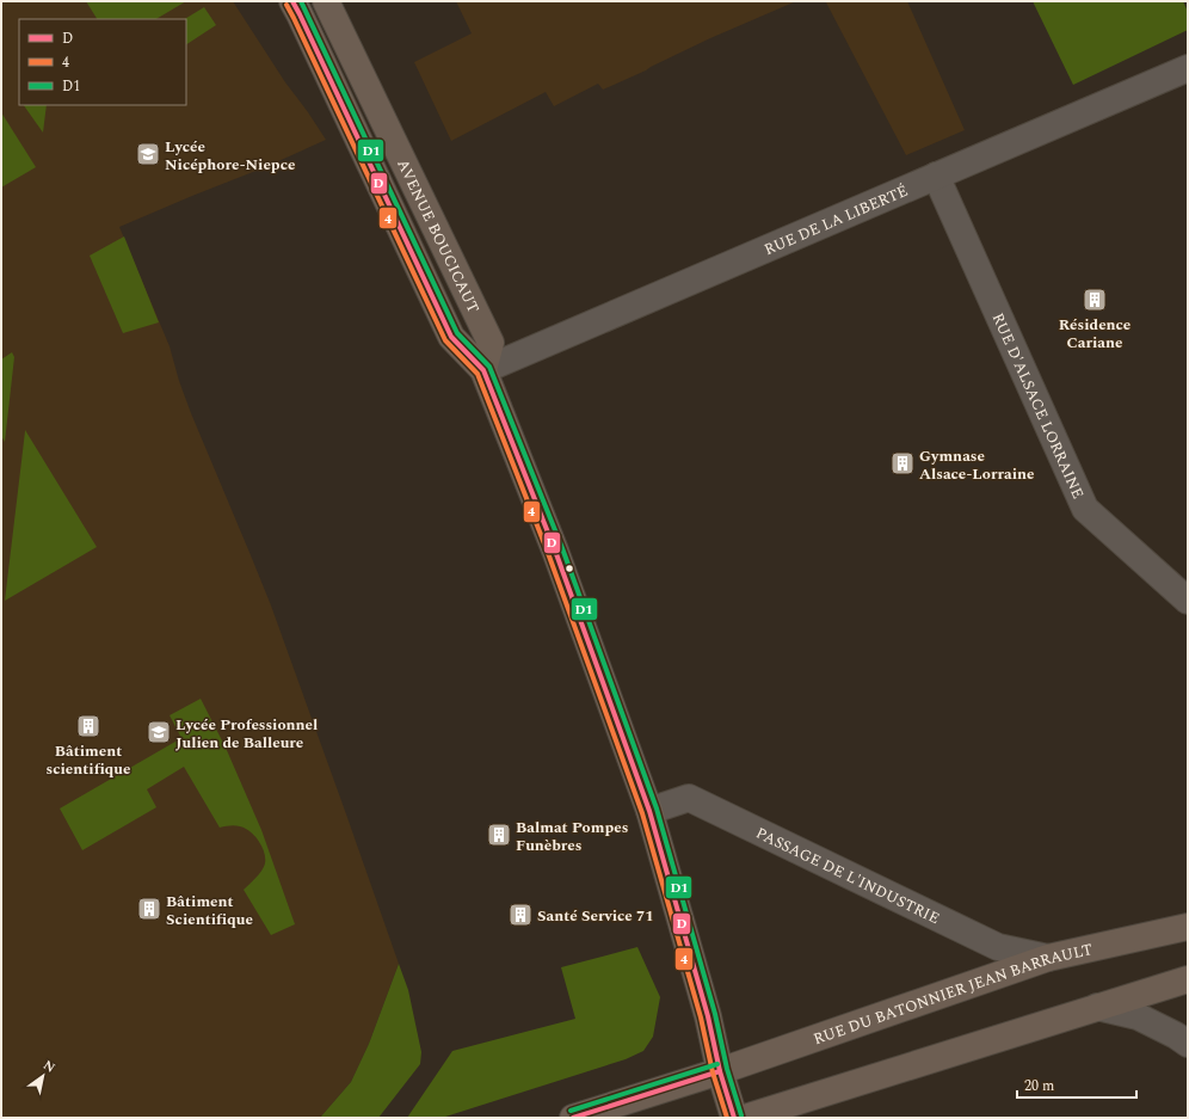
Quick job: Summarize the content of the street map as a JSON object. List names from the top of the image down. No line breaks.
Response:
{"streets":{"main road":["AVENUE BOUCICAUT","RUE DU BATONNIER JEAN BARRAULT"],"street":["RUE DE LA LIBERTÉ","RUE D'ALSACE LORRAINE","PASSAGE DE L'INDUSTRIE"]},"crossings":[["RUE DE LA LIBERTÉ","AVENUE BOUCICAUT"],["RUE DE LA LIBERTÉ","RUE D'ALSACE LORRAINE"],["AVENUE BOUCICAUT","PASSAGE DE L'INDUSTRIE"],["AVENUE BOUCICAUT","RUE DU BATONNIER JEAN BARRAULT"],["PASSAGE DE L'INDUSTRIE","RUE DU BATONNIER JEAN BARRAULT"]],"places":{"school or university":["Lycée Nicéphore-Niepce","Lycée Professionnel Julien de Balleure"],"building":["Résidence Cariane","Gymnase Alsace-Lorraine","Bâtiment scientifique","Balmat Pompes Funèbres","Bâtiment Scientifique","Santé Service 71"]},"lines":["transit line D","transit line D1","transit line 4"],"legend":["D","4","D1"],"scale_bar":"20 m","north":"top right"}
